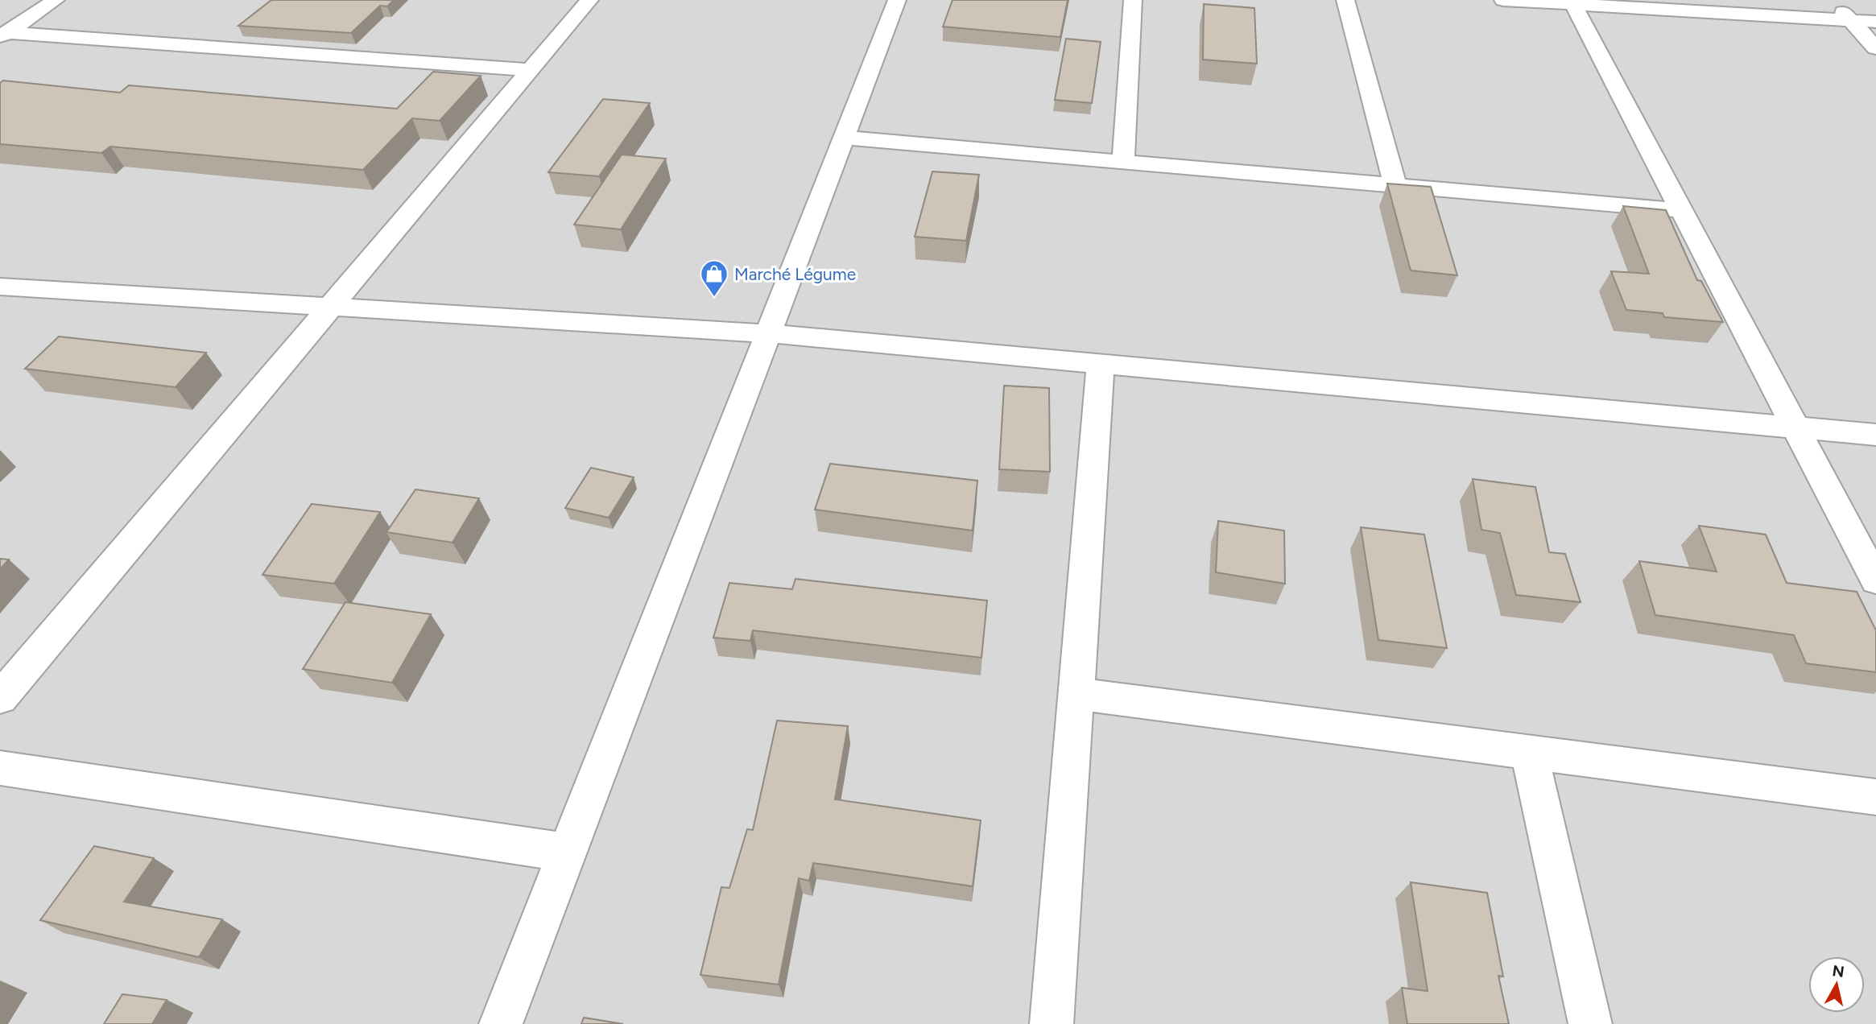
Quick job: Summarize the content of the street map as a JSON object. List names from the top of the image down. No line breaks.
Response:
{"places":{"shop":["Marché Légume"]},"north":"top"}
